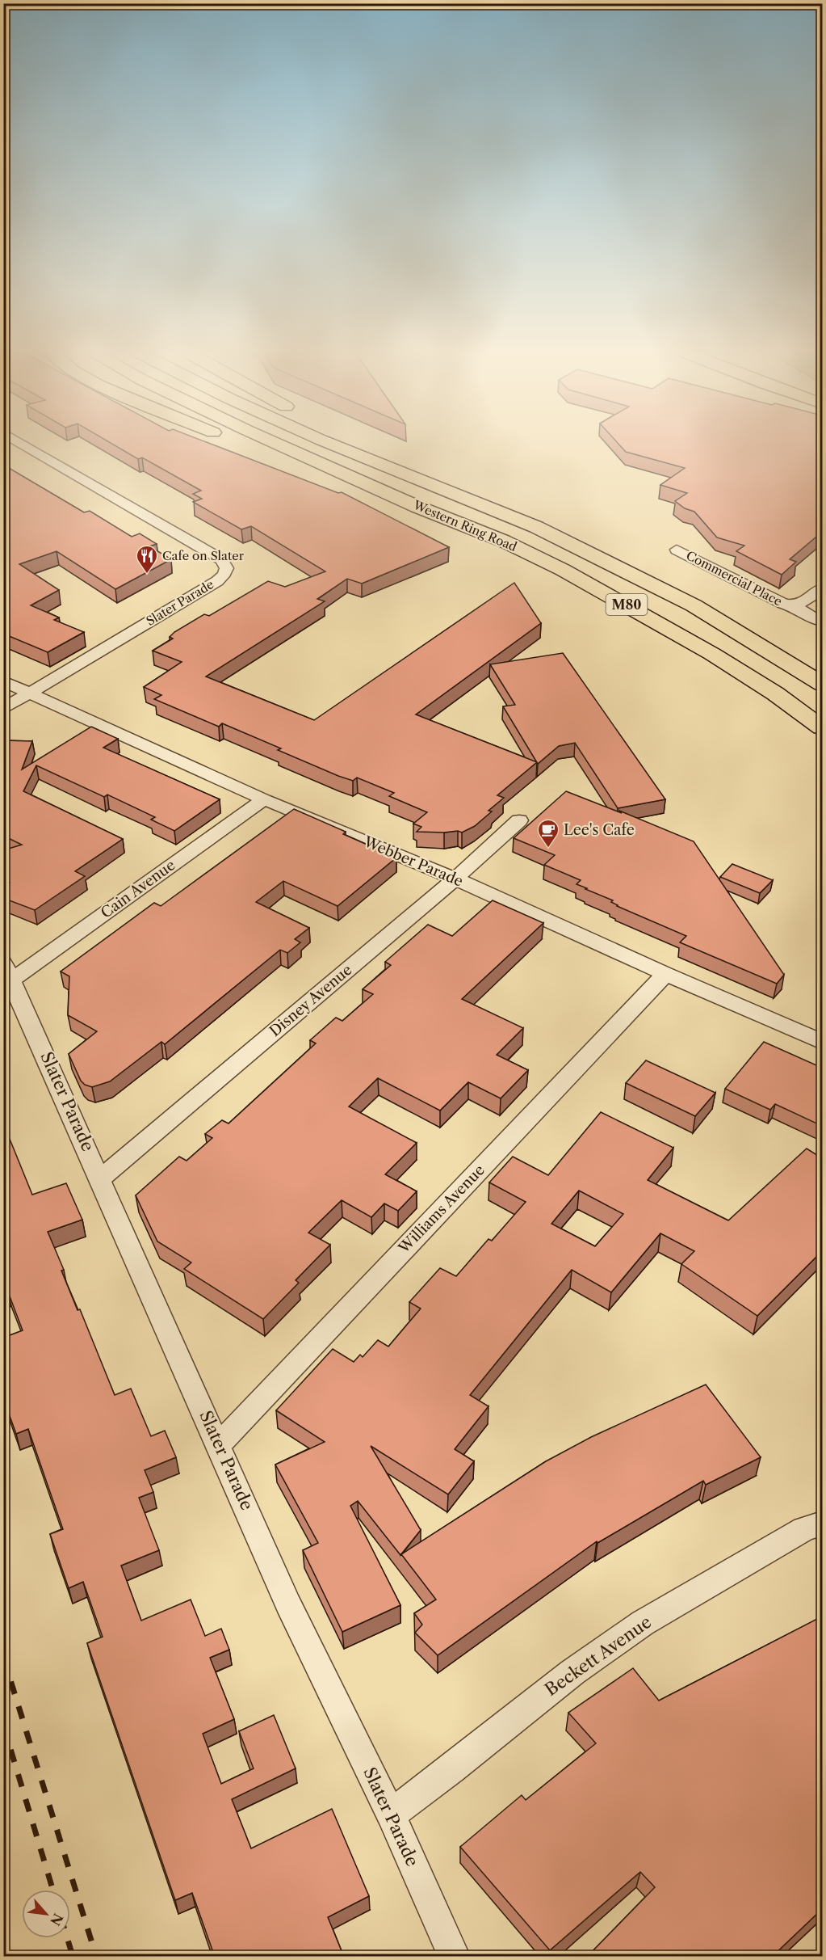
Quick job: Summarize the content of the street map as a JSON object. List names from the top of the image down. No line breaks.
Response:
{"streets":{"main road":["Western Ring Road","M80"],"street":["Commercial Place","Slater Parade","Webber Parade","Cain Avenue","Disney Avenue","Williams Avenue","Beckett Avenue"]},"crossings":[["Slater Parade","Webber Parade"],["Slater Parade","Cain Avenue"],["Slater Parade","Disney Avenue"],["Slater Parade","Williams Avenue"],["Slater Parade","Beckett Avenue"],["Webber Parade","Cain Avenue"],["Webber Parade","Disney Avenue"],["Webber Parade","Williams Avenue"]],"places":{"restaurant":["Cafe on Slater"],"cafe":["Lee's Cafe"]},"north":"bottom right"}
